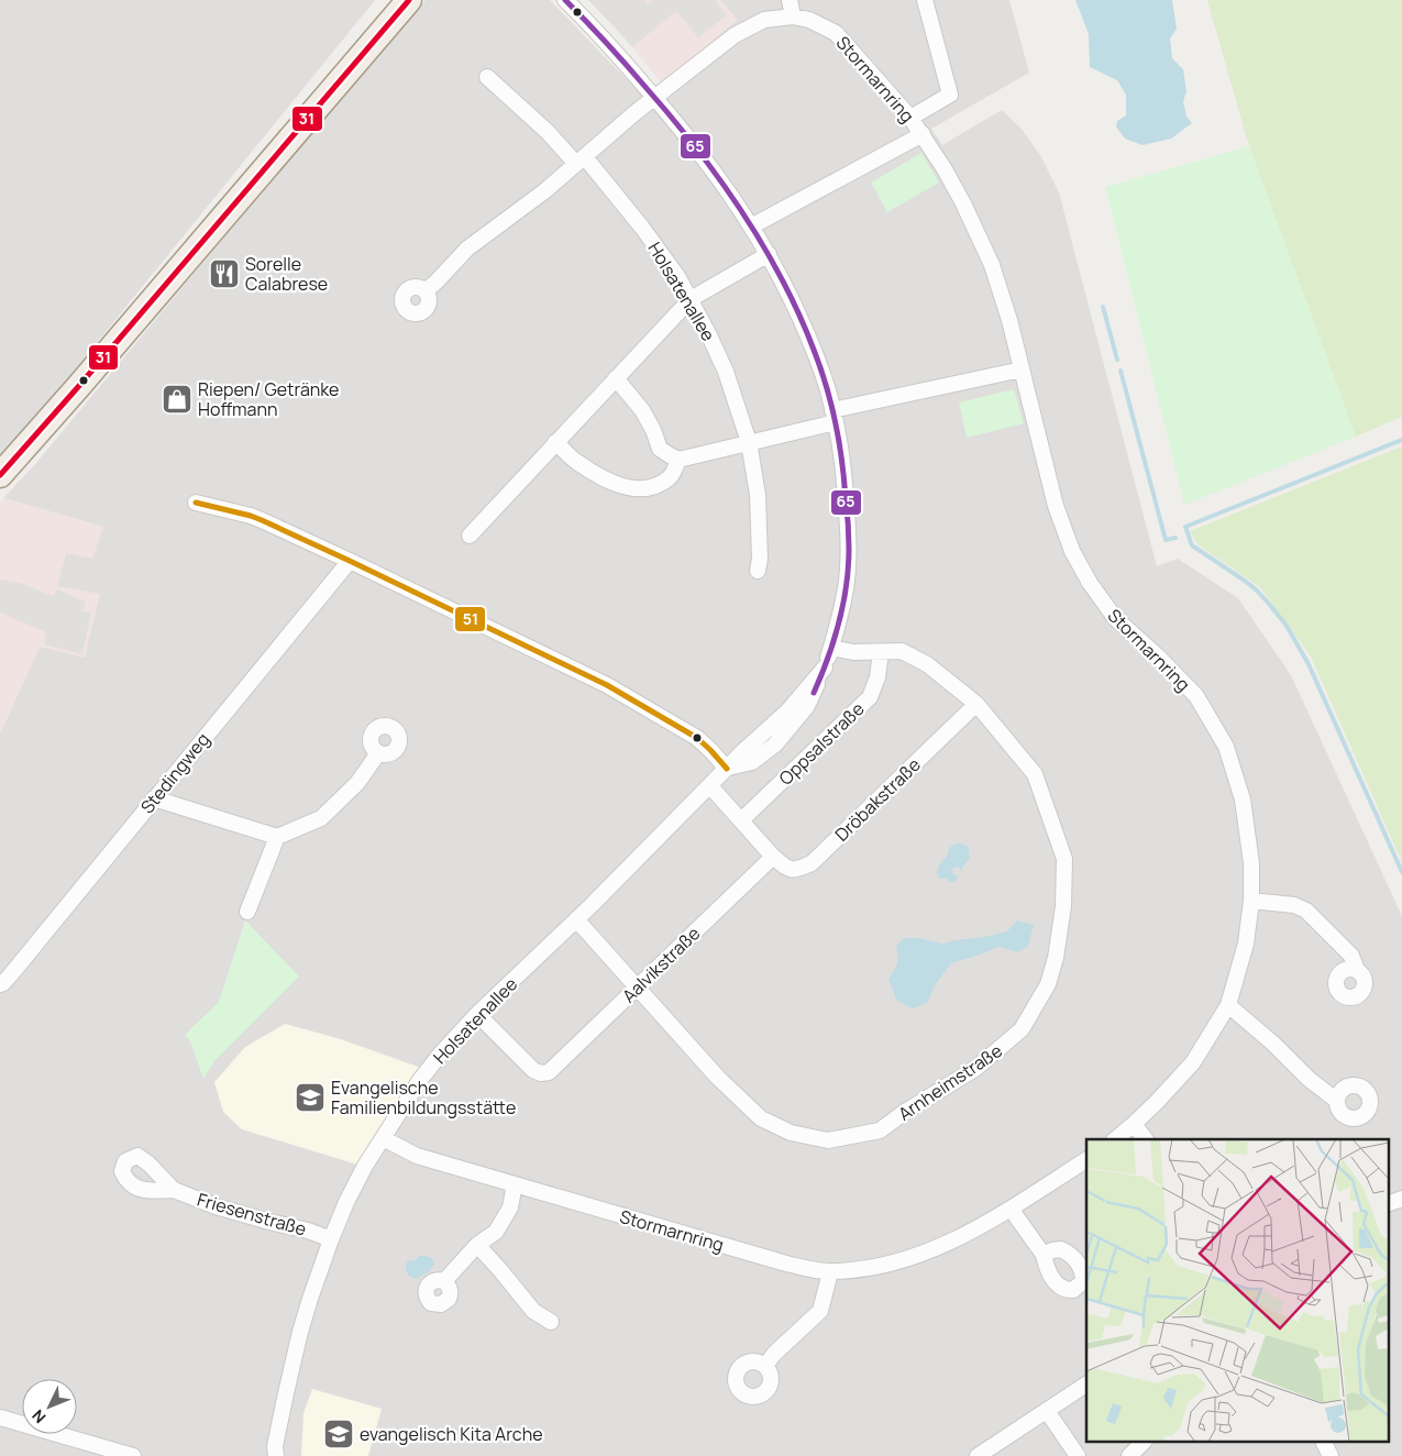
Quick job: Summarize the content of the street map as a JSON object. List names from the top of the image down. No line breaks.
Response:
{"streets":{"street":["Stormarnring","Holsatenallee","Oppsalstraße","Stedingweg","Dröbakstraße","Aalvikstraße","Arnheimstraße","Friesenstraße"]},"crossings":[["Stormarnring","Holsatenallee"],["Holsatenallee","Aalvikstraße"],["Holsatenallee","Arnheimstraße"],["Holsatenallee","Friesenstraße"],["Oppsalstraße","Arnheimstraße"],["Dröbakstraße","Aalvikstraße"],["Dröbakstraße","Arnheimstraße"],["Aalvikstraße","Arnheimstraße"]],"places":{"restaurant":["Sorelle Calabrese"],"shop":["Riepen/ Getränke Hoffmann"],"school or university":["Evangelische Familienbildungsstätte","evangelisch Kita Arche"]},"lines":["transit line 31","transit line 65","transit line 51"],"north":"bottom left"}
